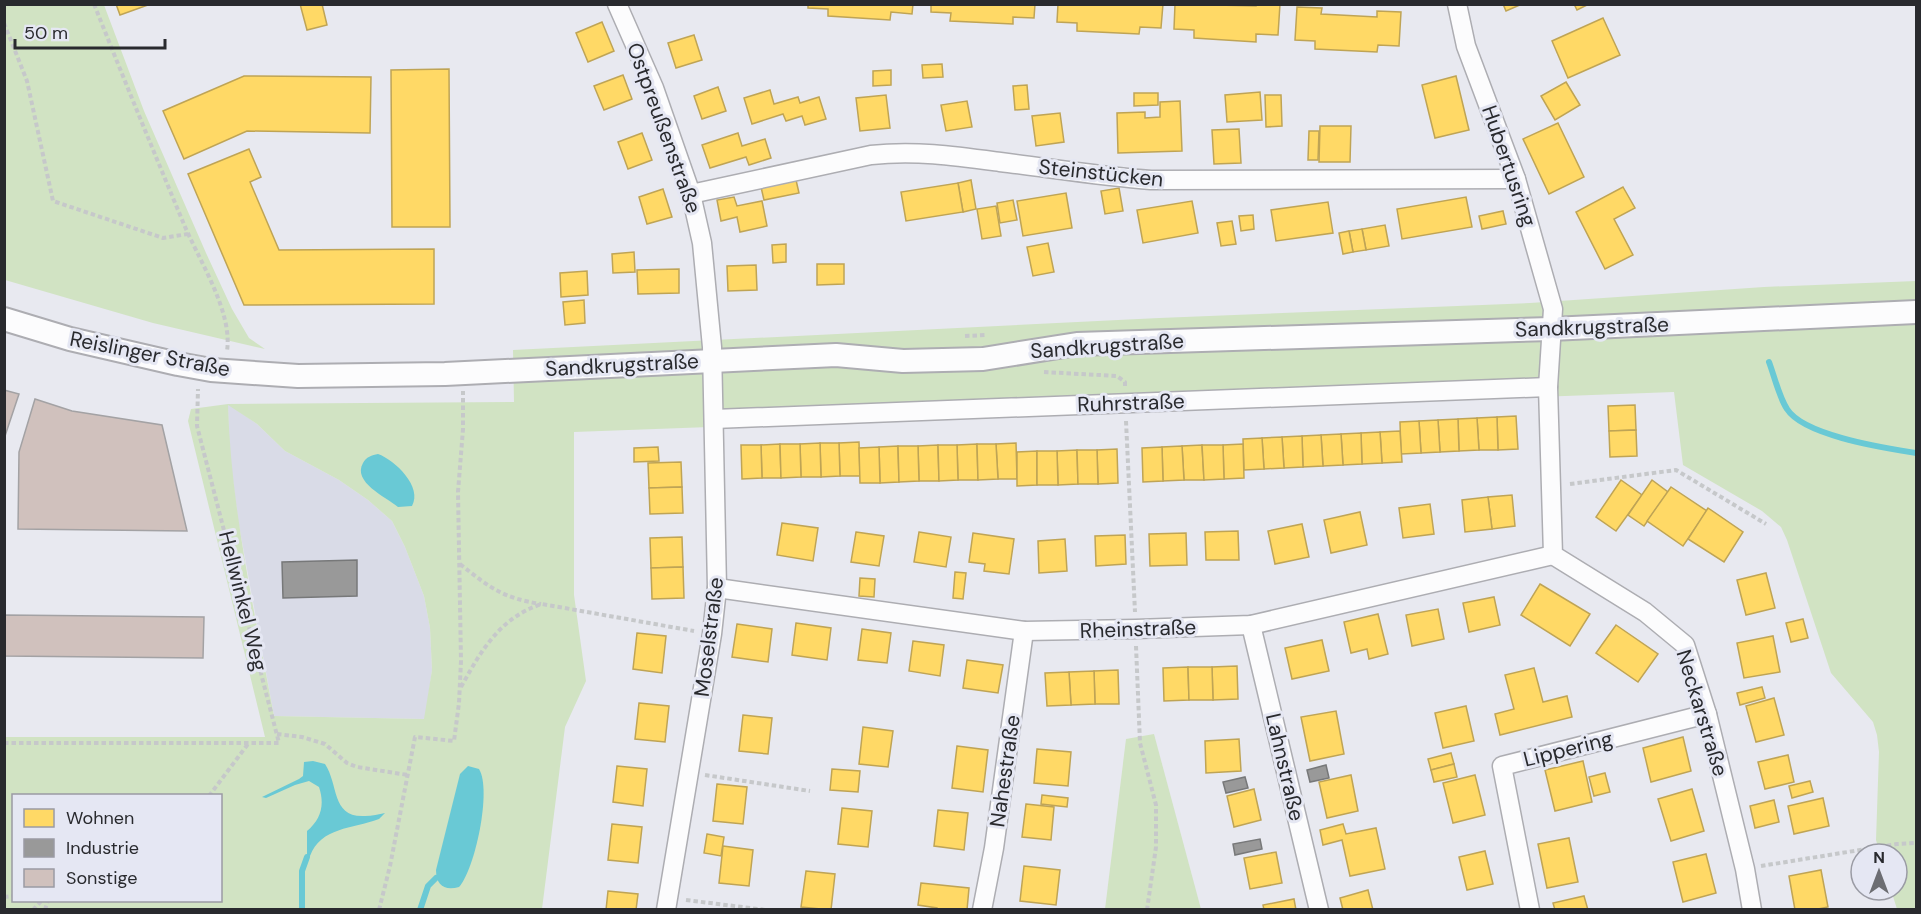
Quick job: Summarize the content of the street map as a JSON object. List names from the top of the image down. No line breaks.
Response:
{"streets":{"street":["Ostpreußenstraße","Hubertusring","Steinstücken","Sandkrugstraße","Reislinger Straße","Ruhrstraße","Rheinstraße","Moselstraße","Neckarstraße","Lippering","Lahnstraße","Nahestraße"],"path":["Hellwinkel Weg"]},"crossings":[["Ostpreußenstraße","Steinstücken"],["Ostpreußenstraße","Sandkrugstraße"],["Ostpreußenstraße","Moselstraße"],["Hubertusring","Steinstücken"],["Hubertusring","Sandkrugstraße"],["Sandkrugstraße","Reislinger Straße"],["Sandkrugstraße","Moselstraße"],["Reislinger Straße","Hellwinkel Weg"],["Ruhrstraße","Moselstraße"],["Rheinstraße","Moselstraße"],["Rheinstraße","Neckarstraße"],["Rheinstraße","Lahnstraße"],["Rheinstraße","Nahestraße"],["Neckarstraße","Lippering"]],"legend":["Wohnen","Industrie","Sonstige"],"scale_bar":"50 m","north":"top"}
